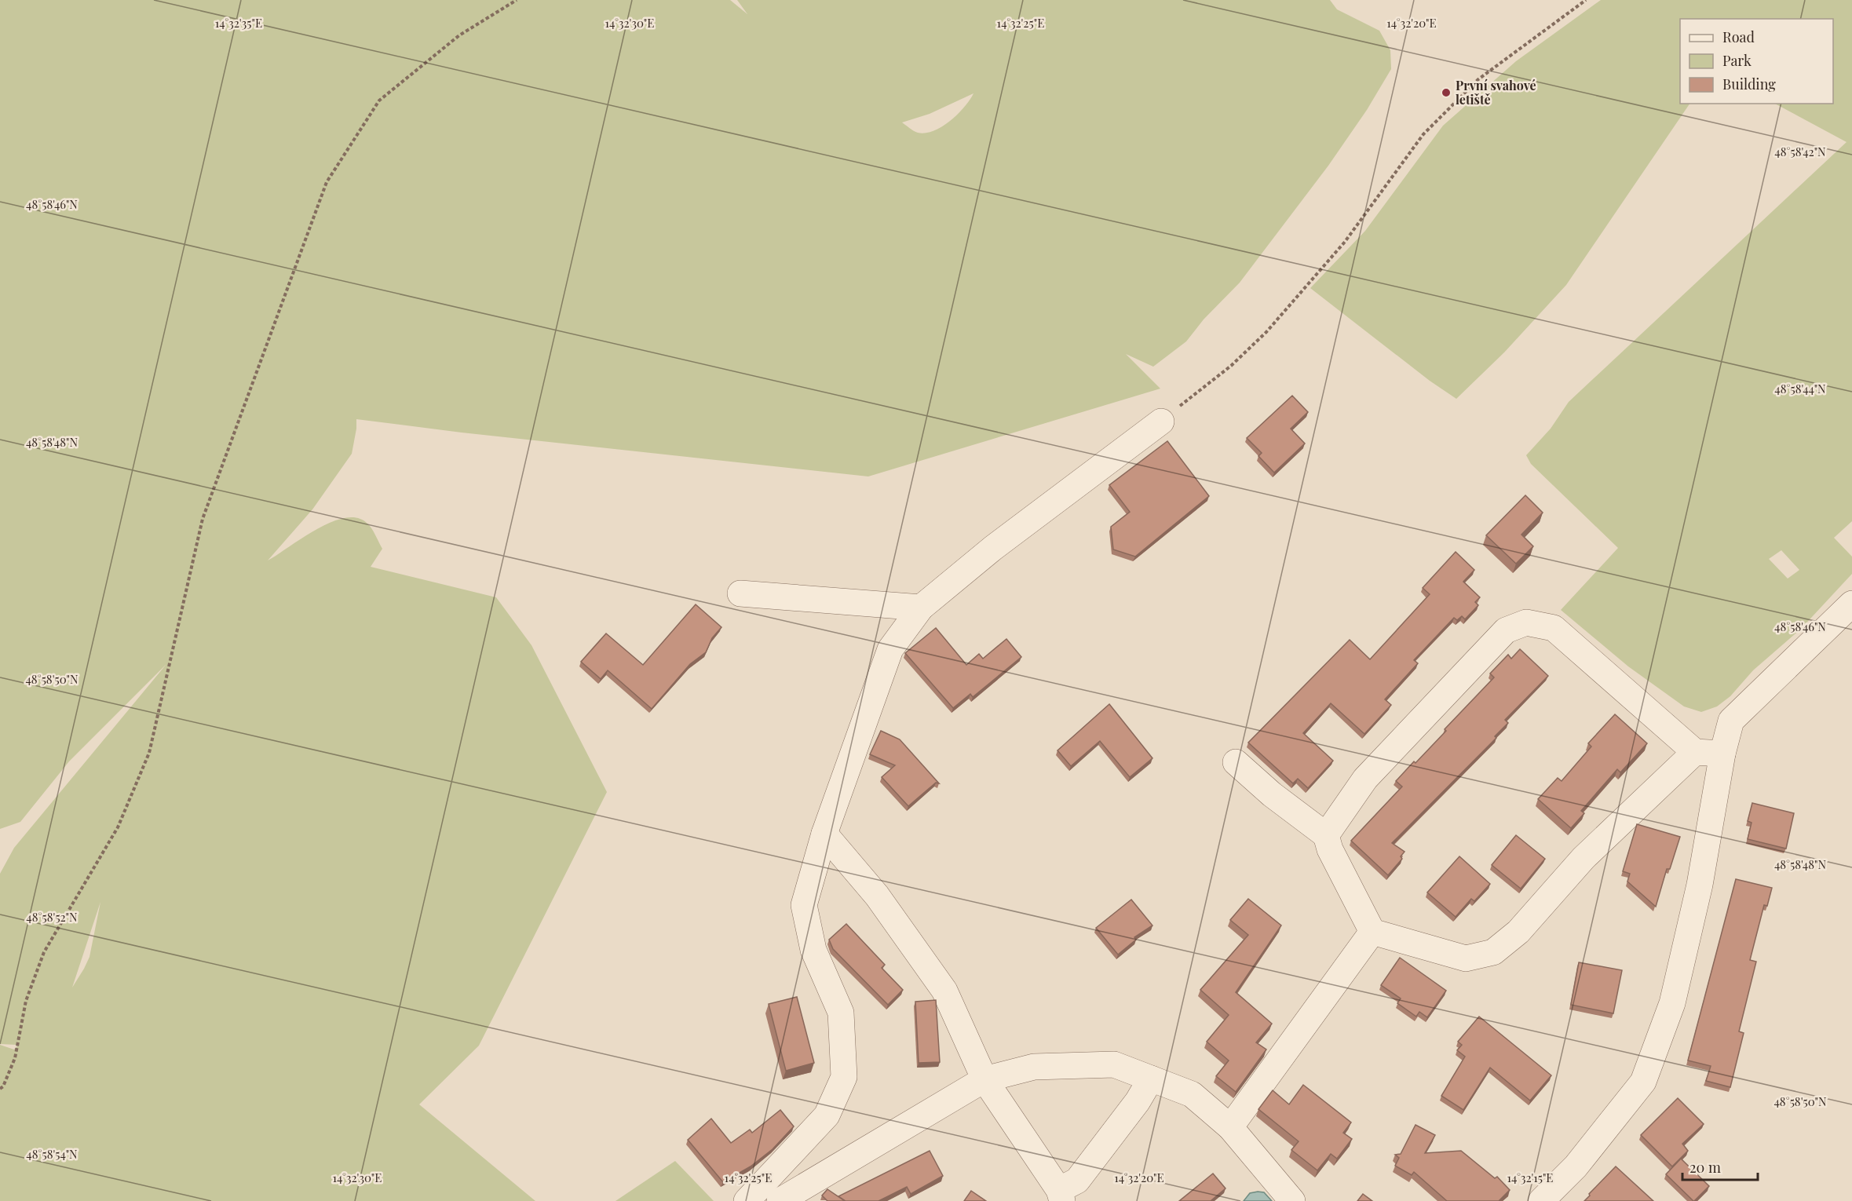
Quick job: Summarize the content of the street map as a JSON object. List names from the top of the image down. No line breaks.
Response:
{"places":["První svahové letiště"],"legend":["Road","Park","Building"],"scale_bar":"20 m","coordinates":["14°32'35\"E","14°32'30\"E","14°32'25\"E","14°32'20\"E","48°58'42\"N","48°58'46\"N","48°58'44\"N","48°58'48\"N","48°58'50\"N","48°58'52\"N","48°58'54\"N","14°32'15\"E"]}
